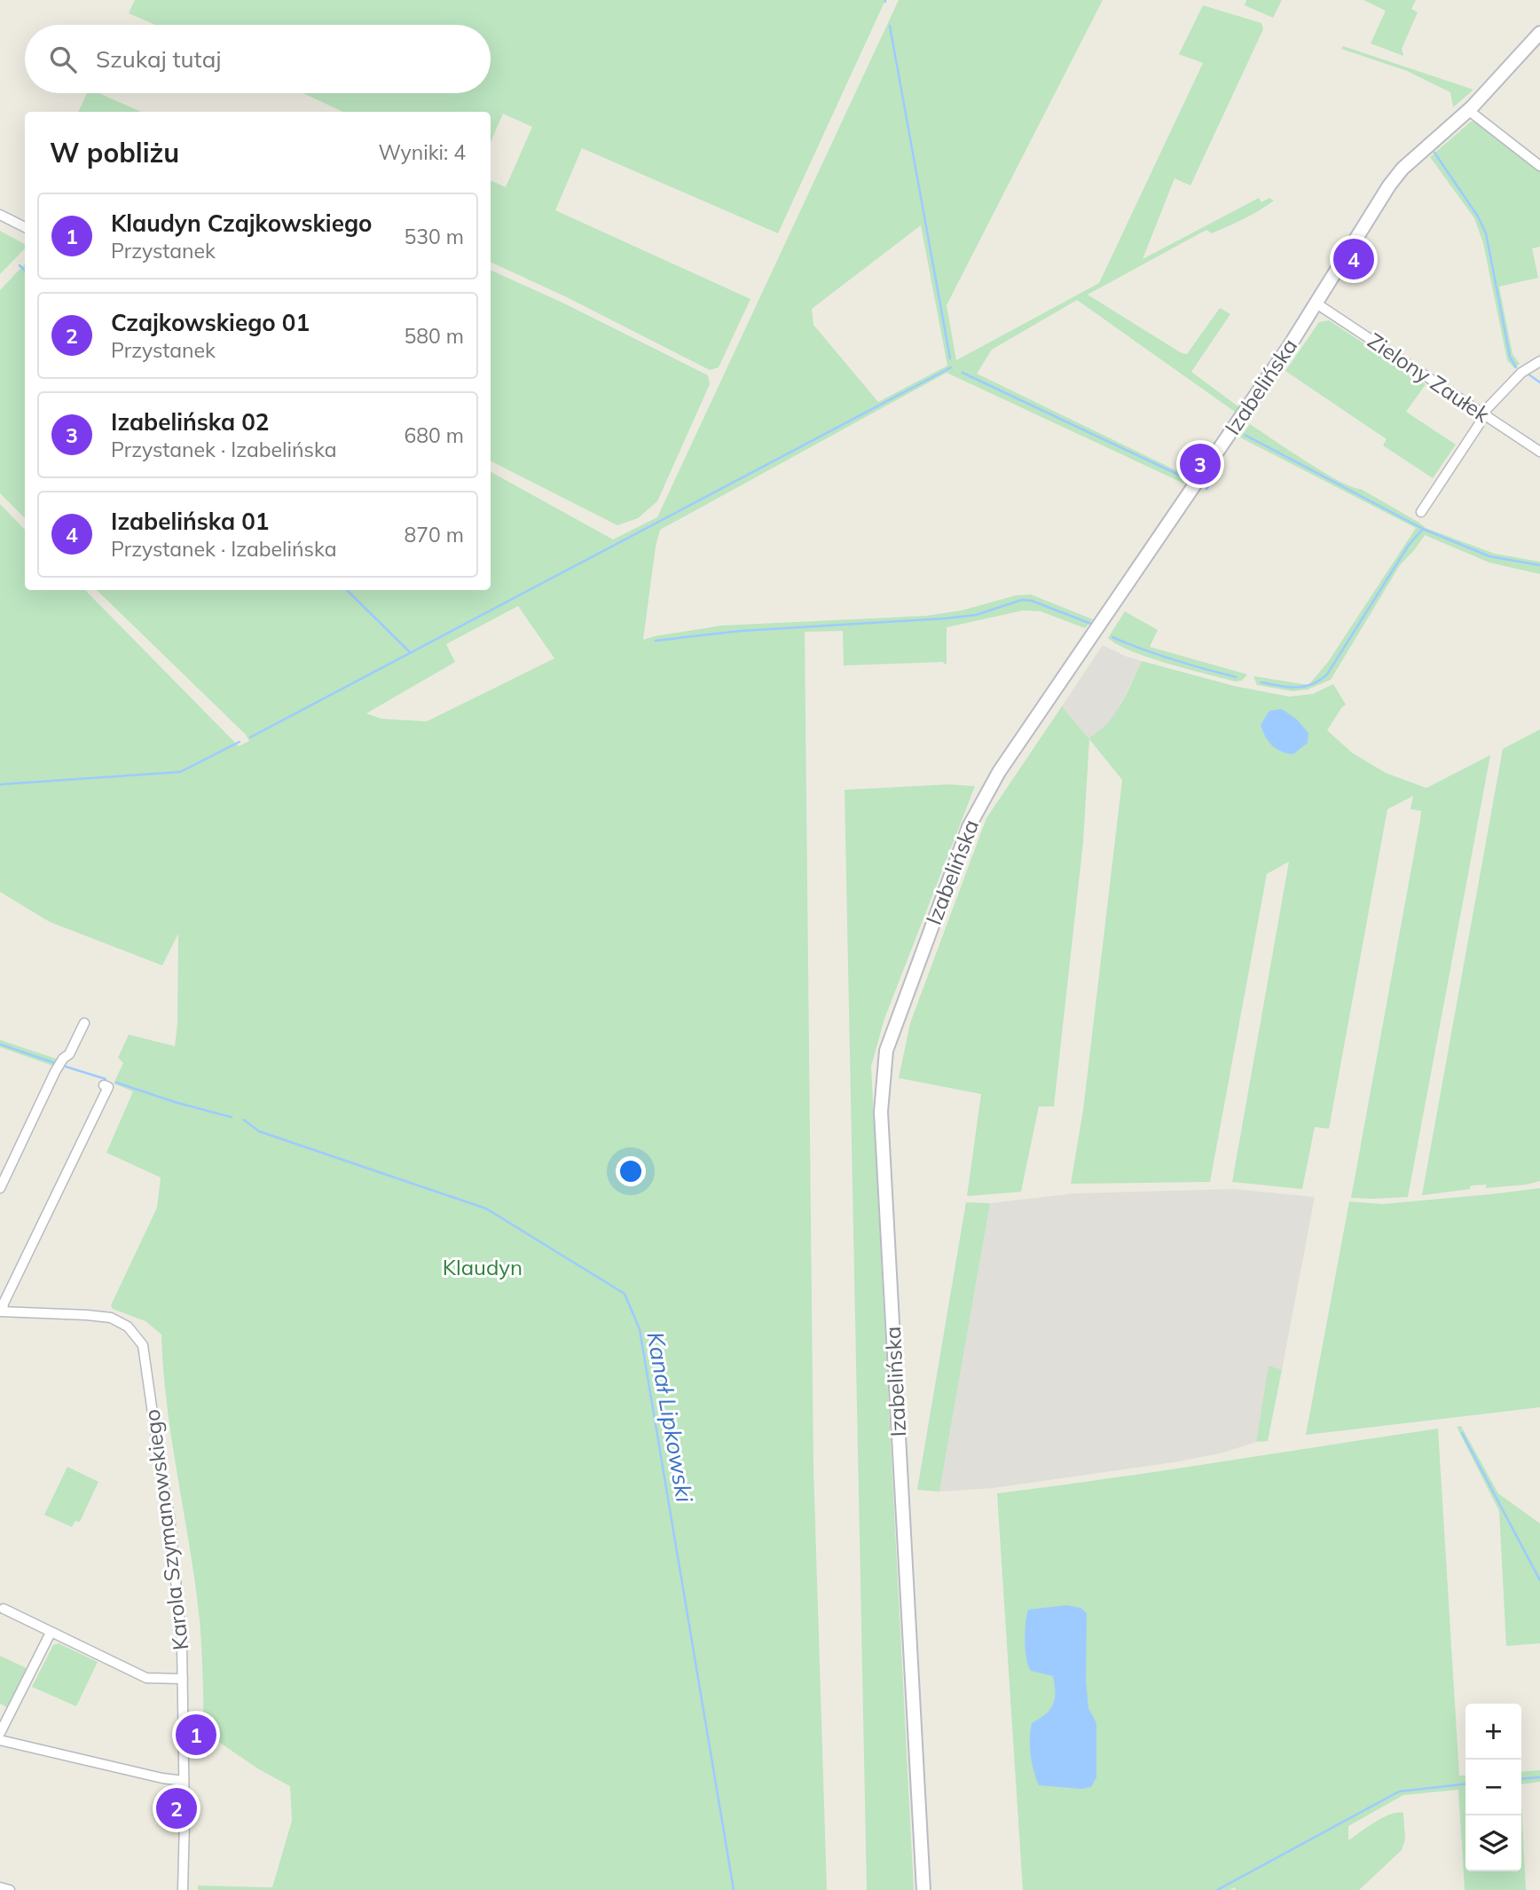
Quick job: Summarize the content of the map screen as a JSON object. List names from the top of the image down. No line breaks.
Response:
{"streets":{"street":["Zielony Zaułek","Izabelińska","Karola Szymanowskiego"]},"crossings":[["Zielony Zaułek","Izabelińska"]],"water":["Kanał Lipkowski"],"parks":["Klaudyn"],"page":{"search":"Szukaj tutaj","heading":["W pobliżu","Wyniki: 4"],"list":[{"mark":"1","name":"Klaudyn Czajkowskiego","note":"Przystanek","value":"530 m"},{"mark":"2","name":"Czajkowskiego 01","note":"Przystanek","value":"580 m"},{"mark":"3","name":"Izabelińska 02","note":"Przystanek · Izabelińska","value":"680 m"},{"mark":"4","name":"Izabelińska 01","note":"Przystanek · Izabelińska","value":"870 m"}],"pins":["4","3","1","2"],"map_buttons":["+","−"]}}
